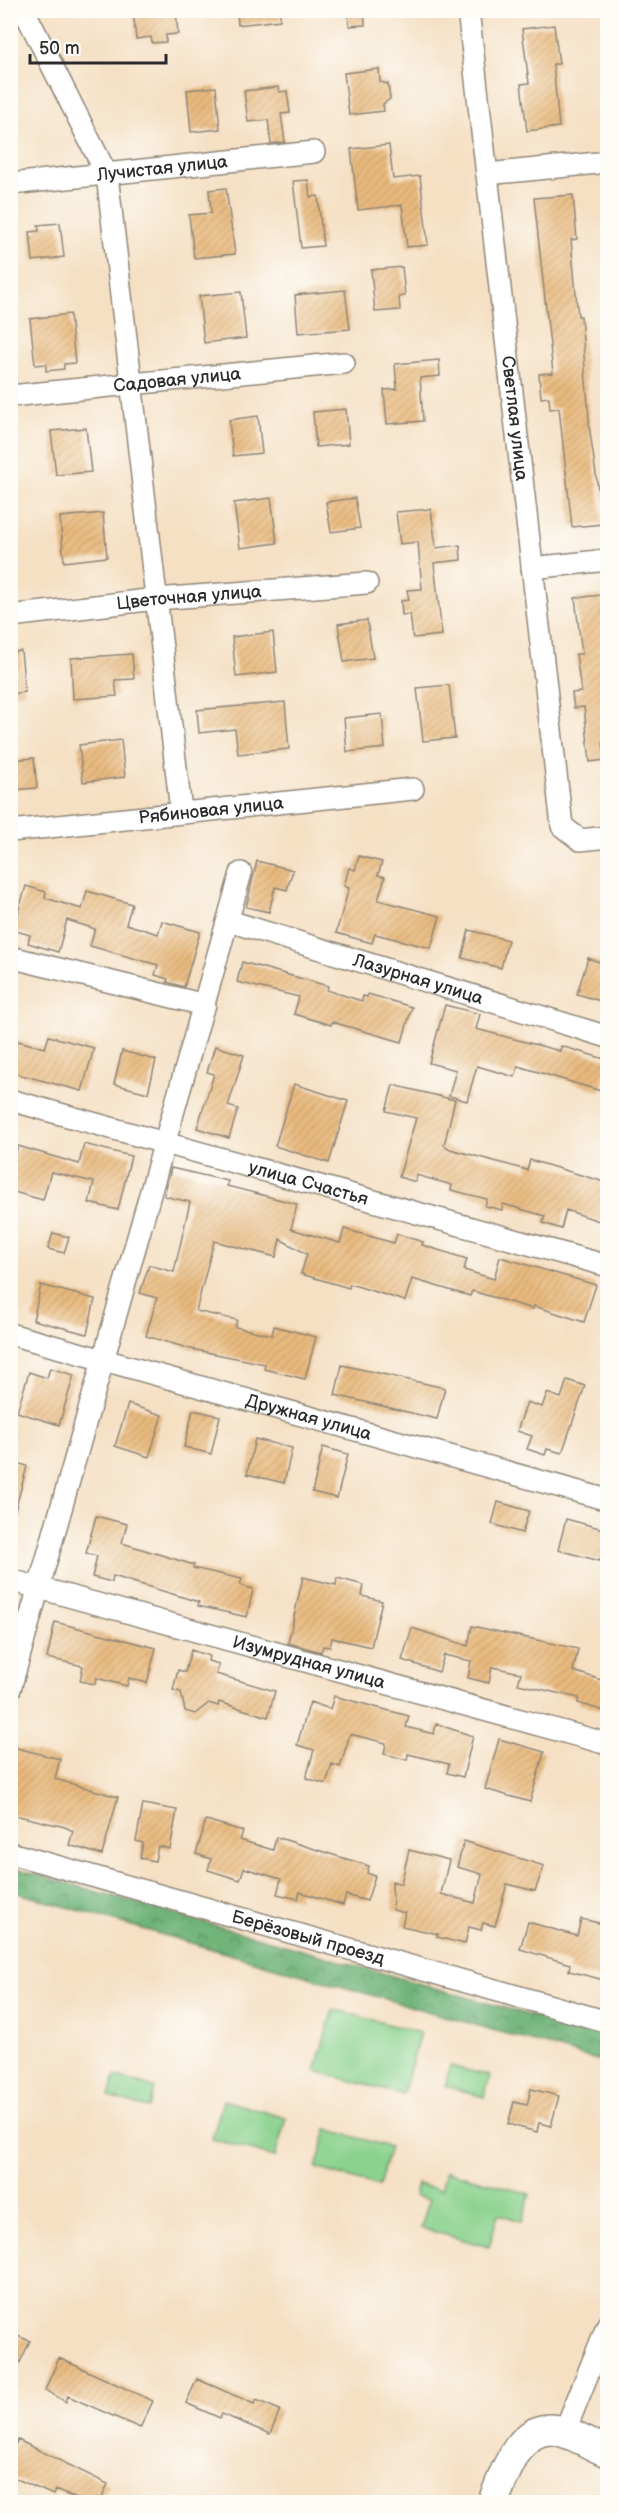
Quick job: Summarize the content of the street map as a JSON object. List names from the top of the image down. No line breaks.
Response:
{"streets":{"street":["Лучистая улица","Садовая улица","Светлая улица","Цветочная улица","Рябиновая улица","Лазурная улица","улица Счастья","Дружная улица","Изумрудная улица","Берёзовый проезд"]},"scale_bar":"50 m"}
